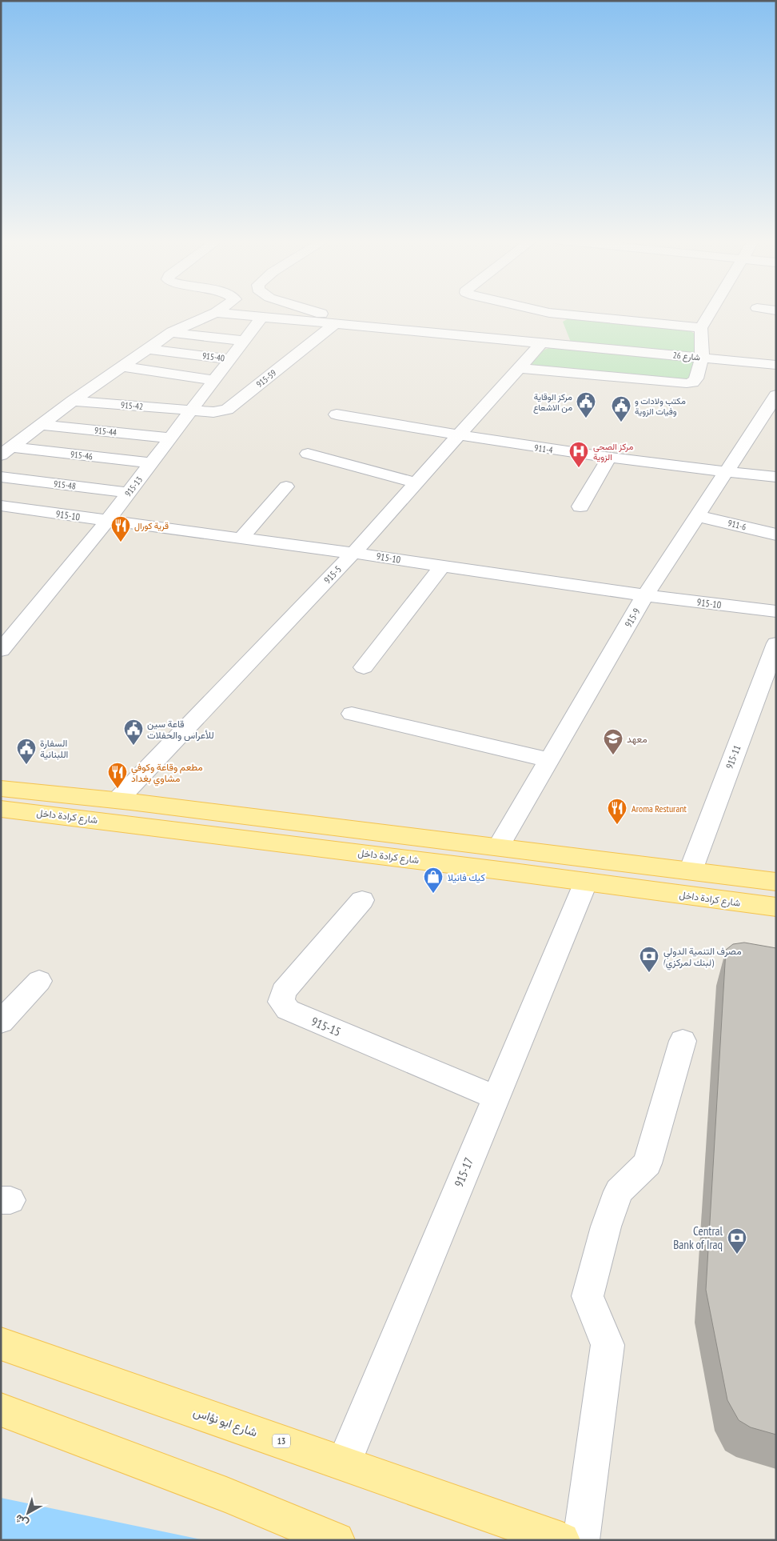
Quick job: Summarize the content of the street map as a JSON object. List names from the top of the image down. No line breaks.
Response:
{"streets":{"main road":["شارع كرادة داخل","شارع ابو نؤاس","13"],"street":["شارع 26","915-40","915-59","915-42","915-44","911-4","915-46","915-48","915-13","915-10","911-6","915-5","915-9","915-11","915-15","915-17"]},"crossings":[["شارع 26","915-59"],["شارع 26","915-13"],["شارع 26","915-5"],["915-40","915-13"],["915-59","915-42"],["915-59","915-13"],["915-42","915-13"],["915-44","915-13"],["911-4","915-5"],["911-4","915-9"],["915-46","915-13"],["915-48","915-13"],["915-13","915-10"],["915-10","915-5"],["915-10","915-9"],["911-6","915-9"],["915-5","شارع كرادة داخل"],["915-9","شارع كرادة داخل"],["915-11","شارع كرادة داخل"],["شارع كرادة داخل","915-17"],["915-15","915-17"],["915-17","شارع ابو نؤاس"]],"places":{"public building":["مركز الوقاية من الاشعاع","مكتب ولادات و وفيات الزوية","قاعة سين للأعراس والحفلات","السفارة اللبنانية"],"hospital":["مركز الصحي الزوية"],"restaurant":["قرية كورال","مطعم وقاعة وكوفي مشاوي بغداد","Aroma Resturant"],"school or university":["معهد"],"shop":["كيك فانيلا"],"bank":["مصرف التنمية الدولي (لبنك لمركزي)","Central Bank of Iraq"]},"north":"bottom left"}
